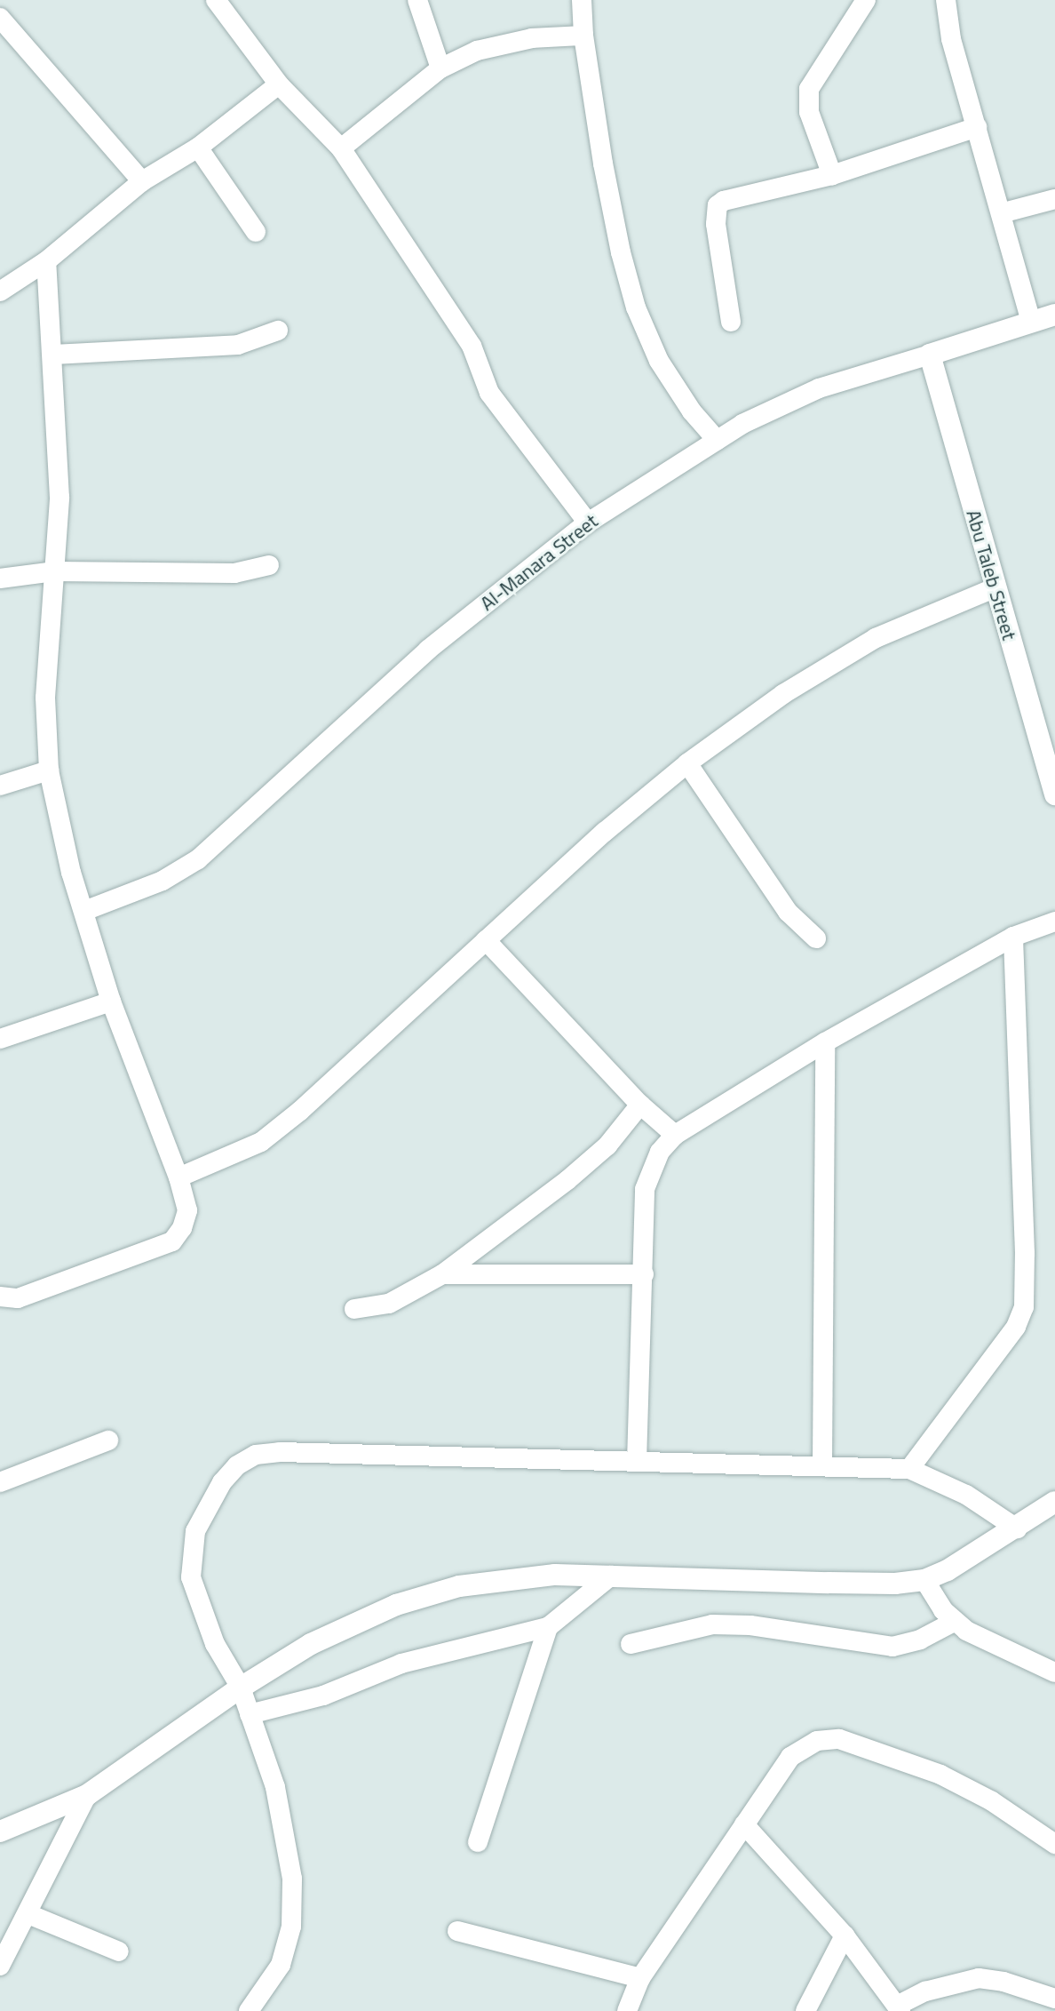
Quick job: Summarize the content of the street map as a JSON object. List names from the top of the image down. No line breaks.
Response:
{"streets":{"street":["Al-Manara Street","Abu Taleb Street"]},"crossings":[["Al-Manara Street","Abu Taleb Street"]]}
